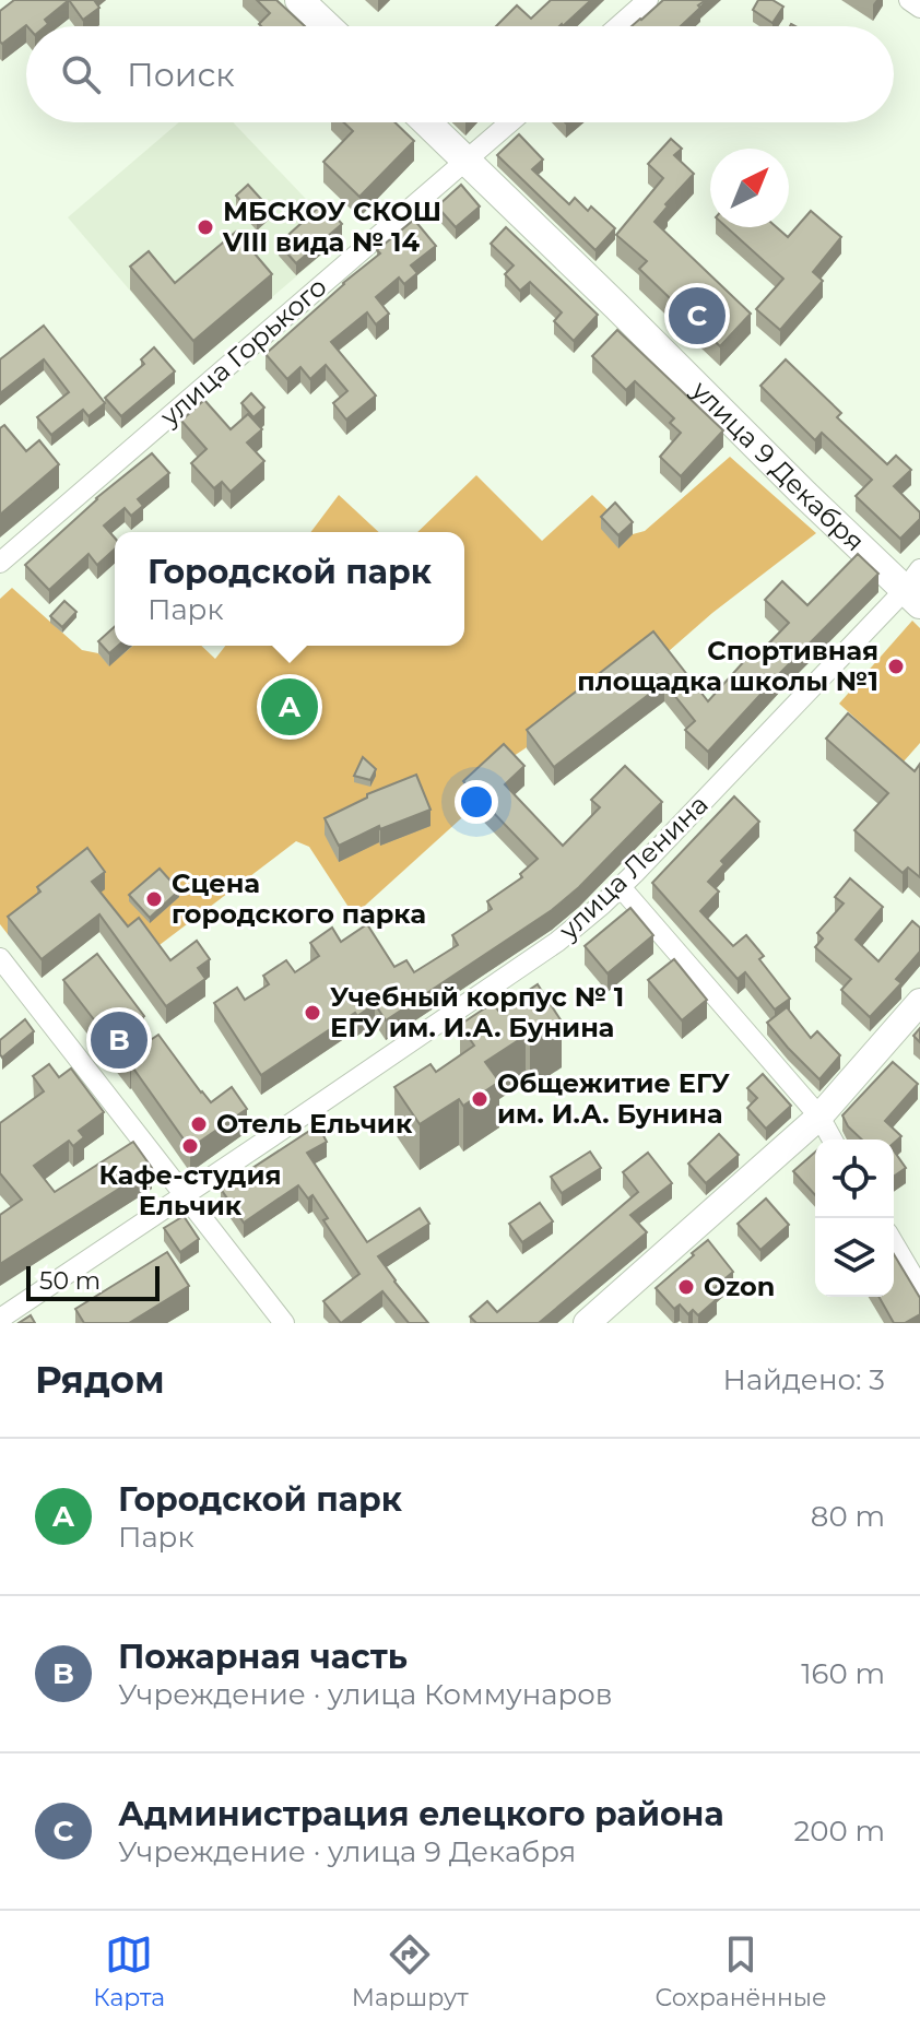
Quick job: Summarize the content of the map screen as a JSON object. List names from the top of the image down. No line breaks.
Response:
{"streets":{"main road":["улица 9 Декабря"],"street":["улица Горького","улица Ленина"]},"crossings":[["улица Горького","улица 9 Декабря"],["улица 9 Декабря","улица Ленина"]],"places":["МБСКОУ СКОШ VIII вида № 14","Спортивная площадка школы №1","Сцена городского парка","Учебный корпус № 1 ЕГУ им. И.А. Бунина","Общежитие ЕГУ им. И.А. Бунина","Отель Ельчик","Кафе-студия Ельчик","Ozon"],"scale_bar":"50 m","north":"top right","page":{"search":"Поиск","pins":["C","A","B"],"popup":["Городской парк","Парк"],"scale":"50 m","heading":["Рядом","Найдено: 3"],"list":[{"mark":"A","name":"Городской парк","note":"Парк","value":"80 m"},{"mark":"B","name":"Пожарная часть","note":"Учреждение · улица Коммунаров","value":"160 m"},{"mark":"C","name":"Администрация елецкого района","note":"Учреждение · улица 9 Декабря","value":"200 m"}],"nav":["Карта","Маршрут","Сохранённые"]}}
